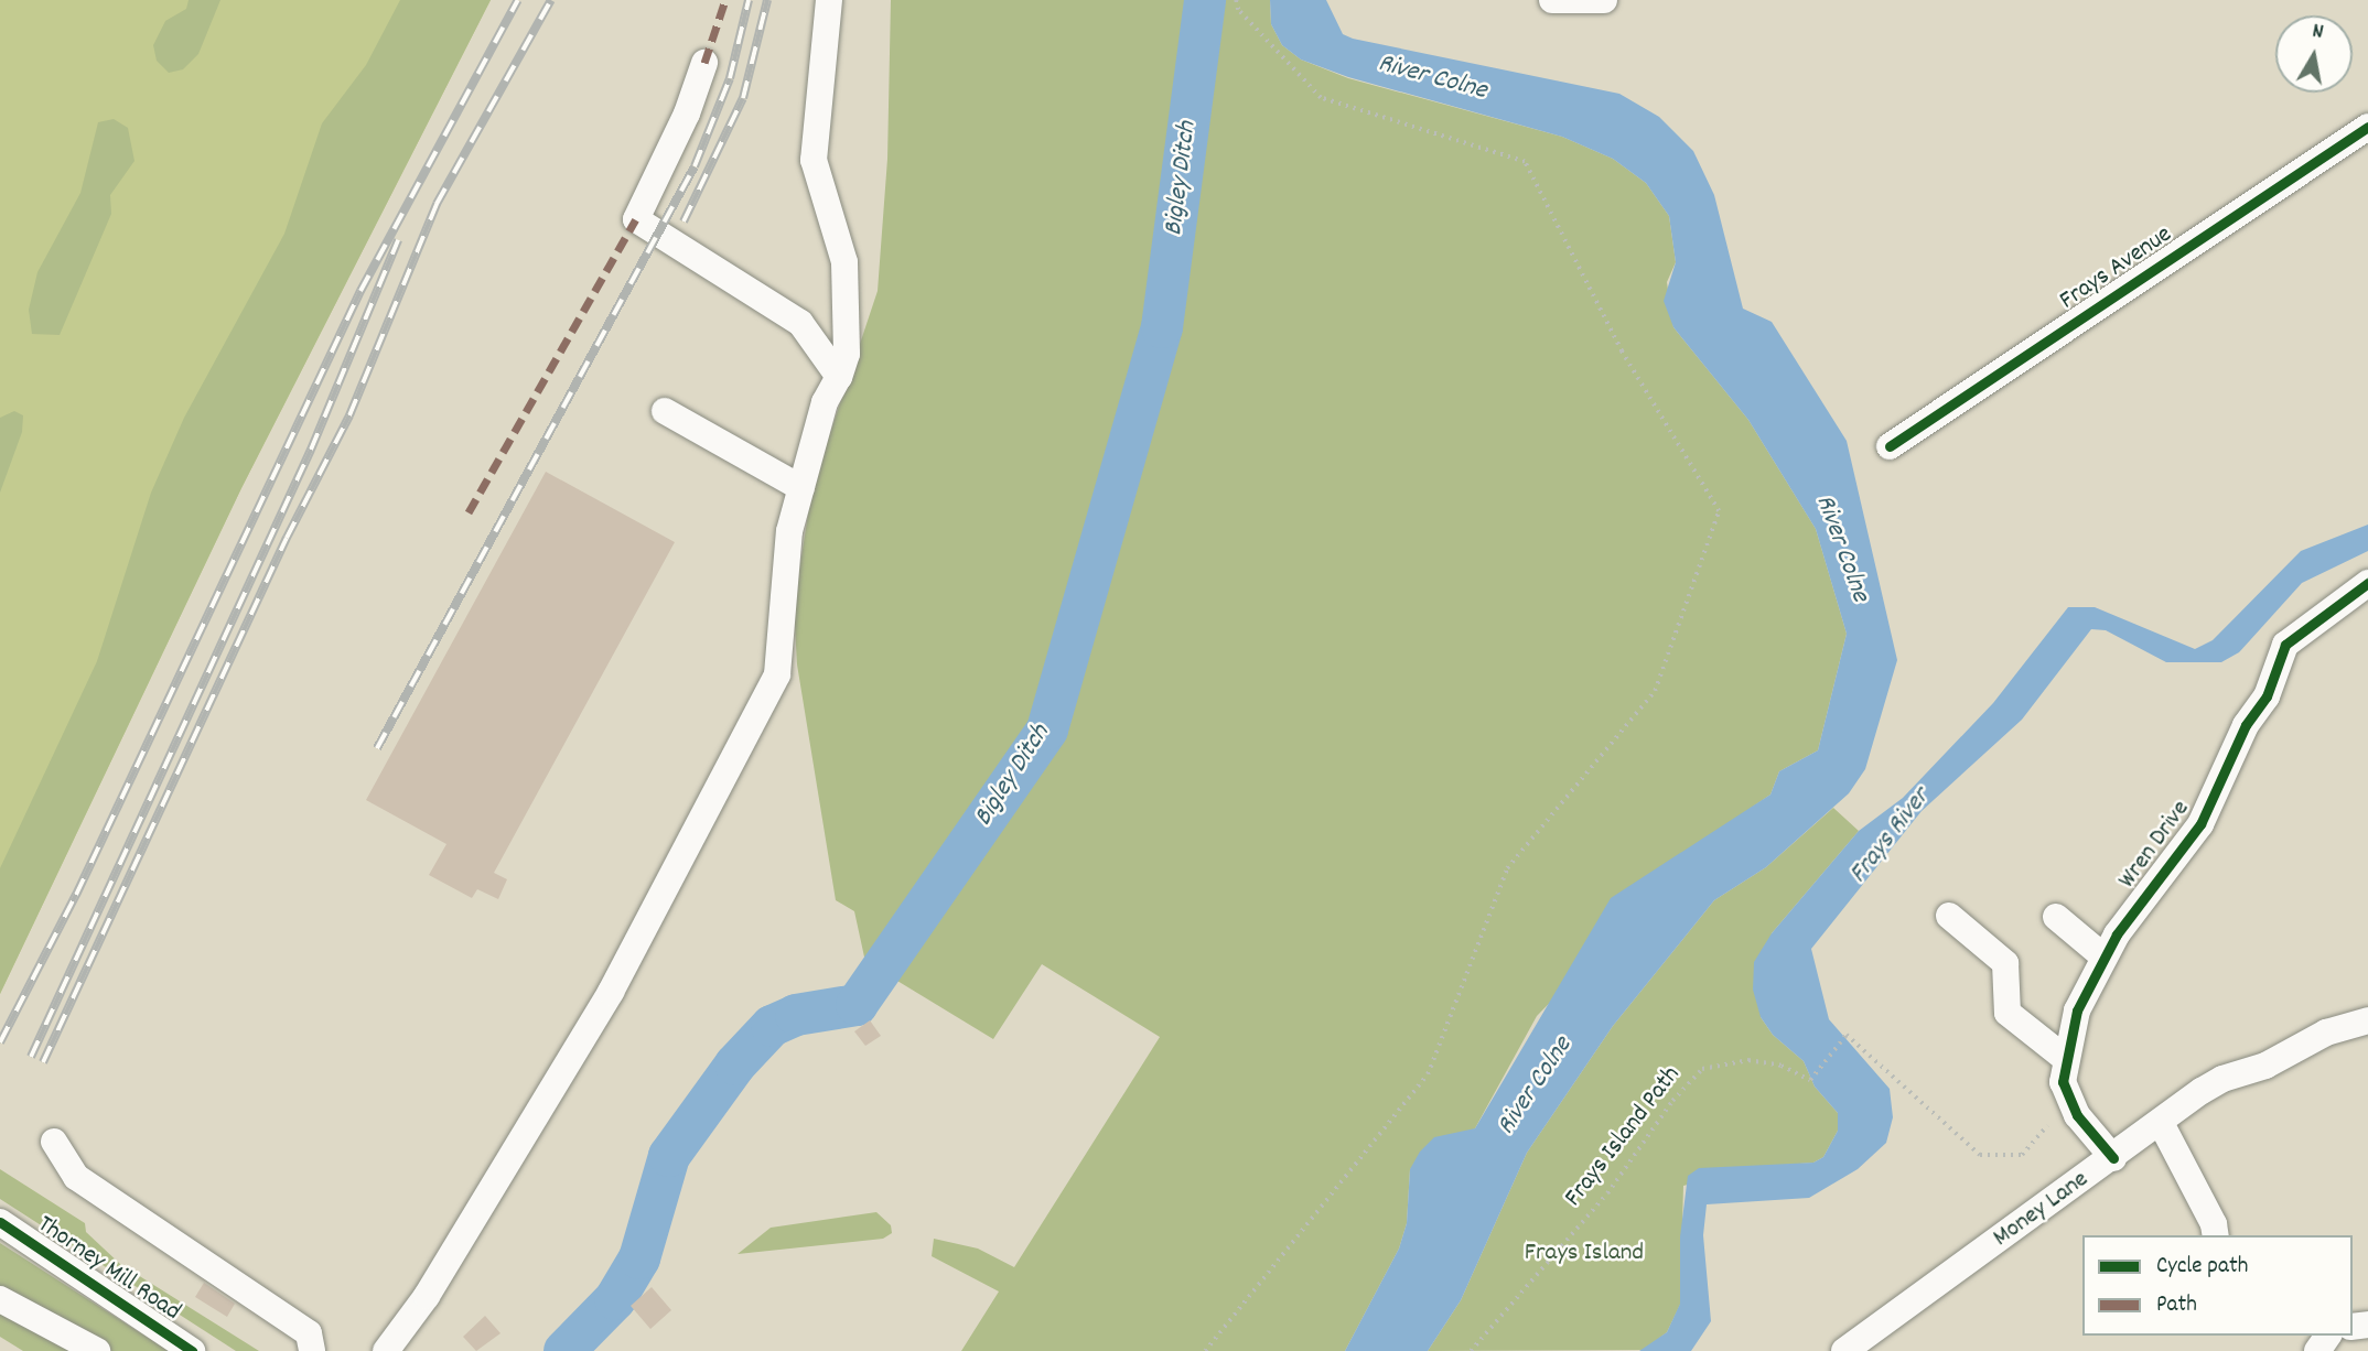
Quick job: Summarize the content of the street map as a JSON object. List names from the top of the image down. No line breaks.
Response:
{"streets":{"street":["Frays Avenue","Wren Drive","Money Lane","Thorney Mill Road"],"path":["Frays Island Path"]},"crossings":[["Wren Drive","Frays Island Path"]],"water":["River Colne","Bigley Ditch","Frays River"],"parks":["Frays Island"],"legend":["Cycle path","Path"],"north":"top"}
